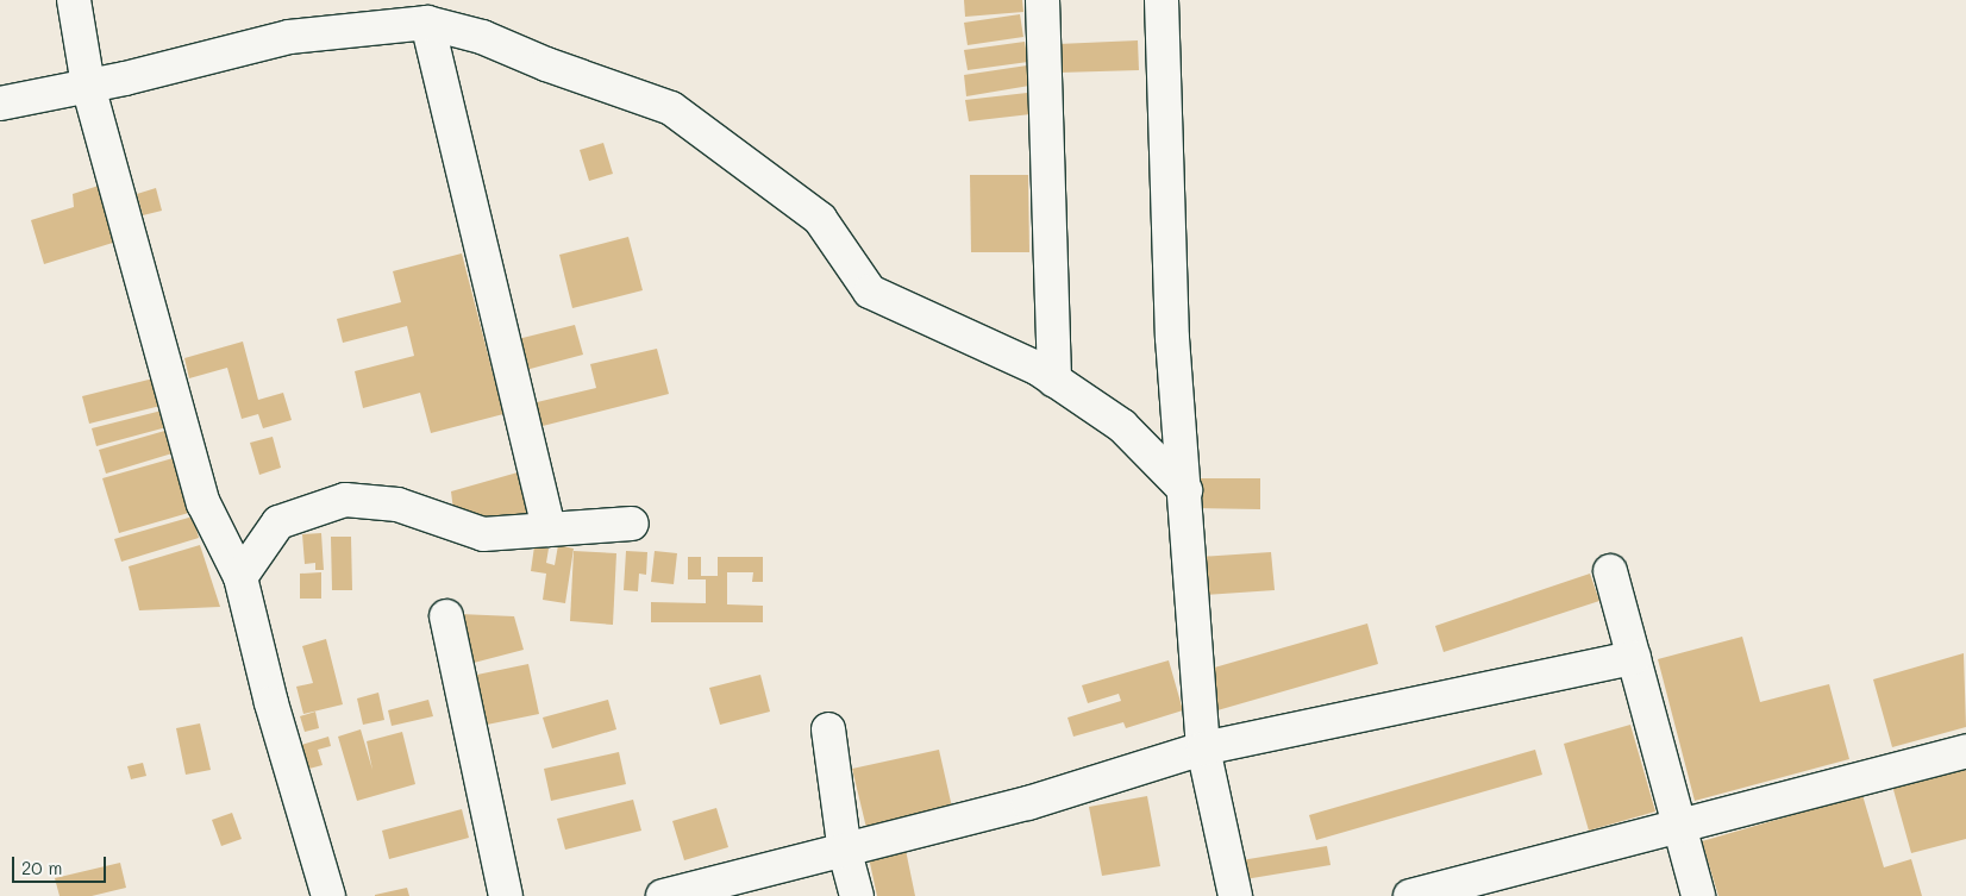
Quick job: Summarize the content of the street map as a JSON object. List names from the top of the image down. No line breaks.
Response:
{"scale_bar":"20 m"}
